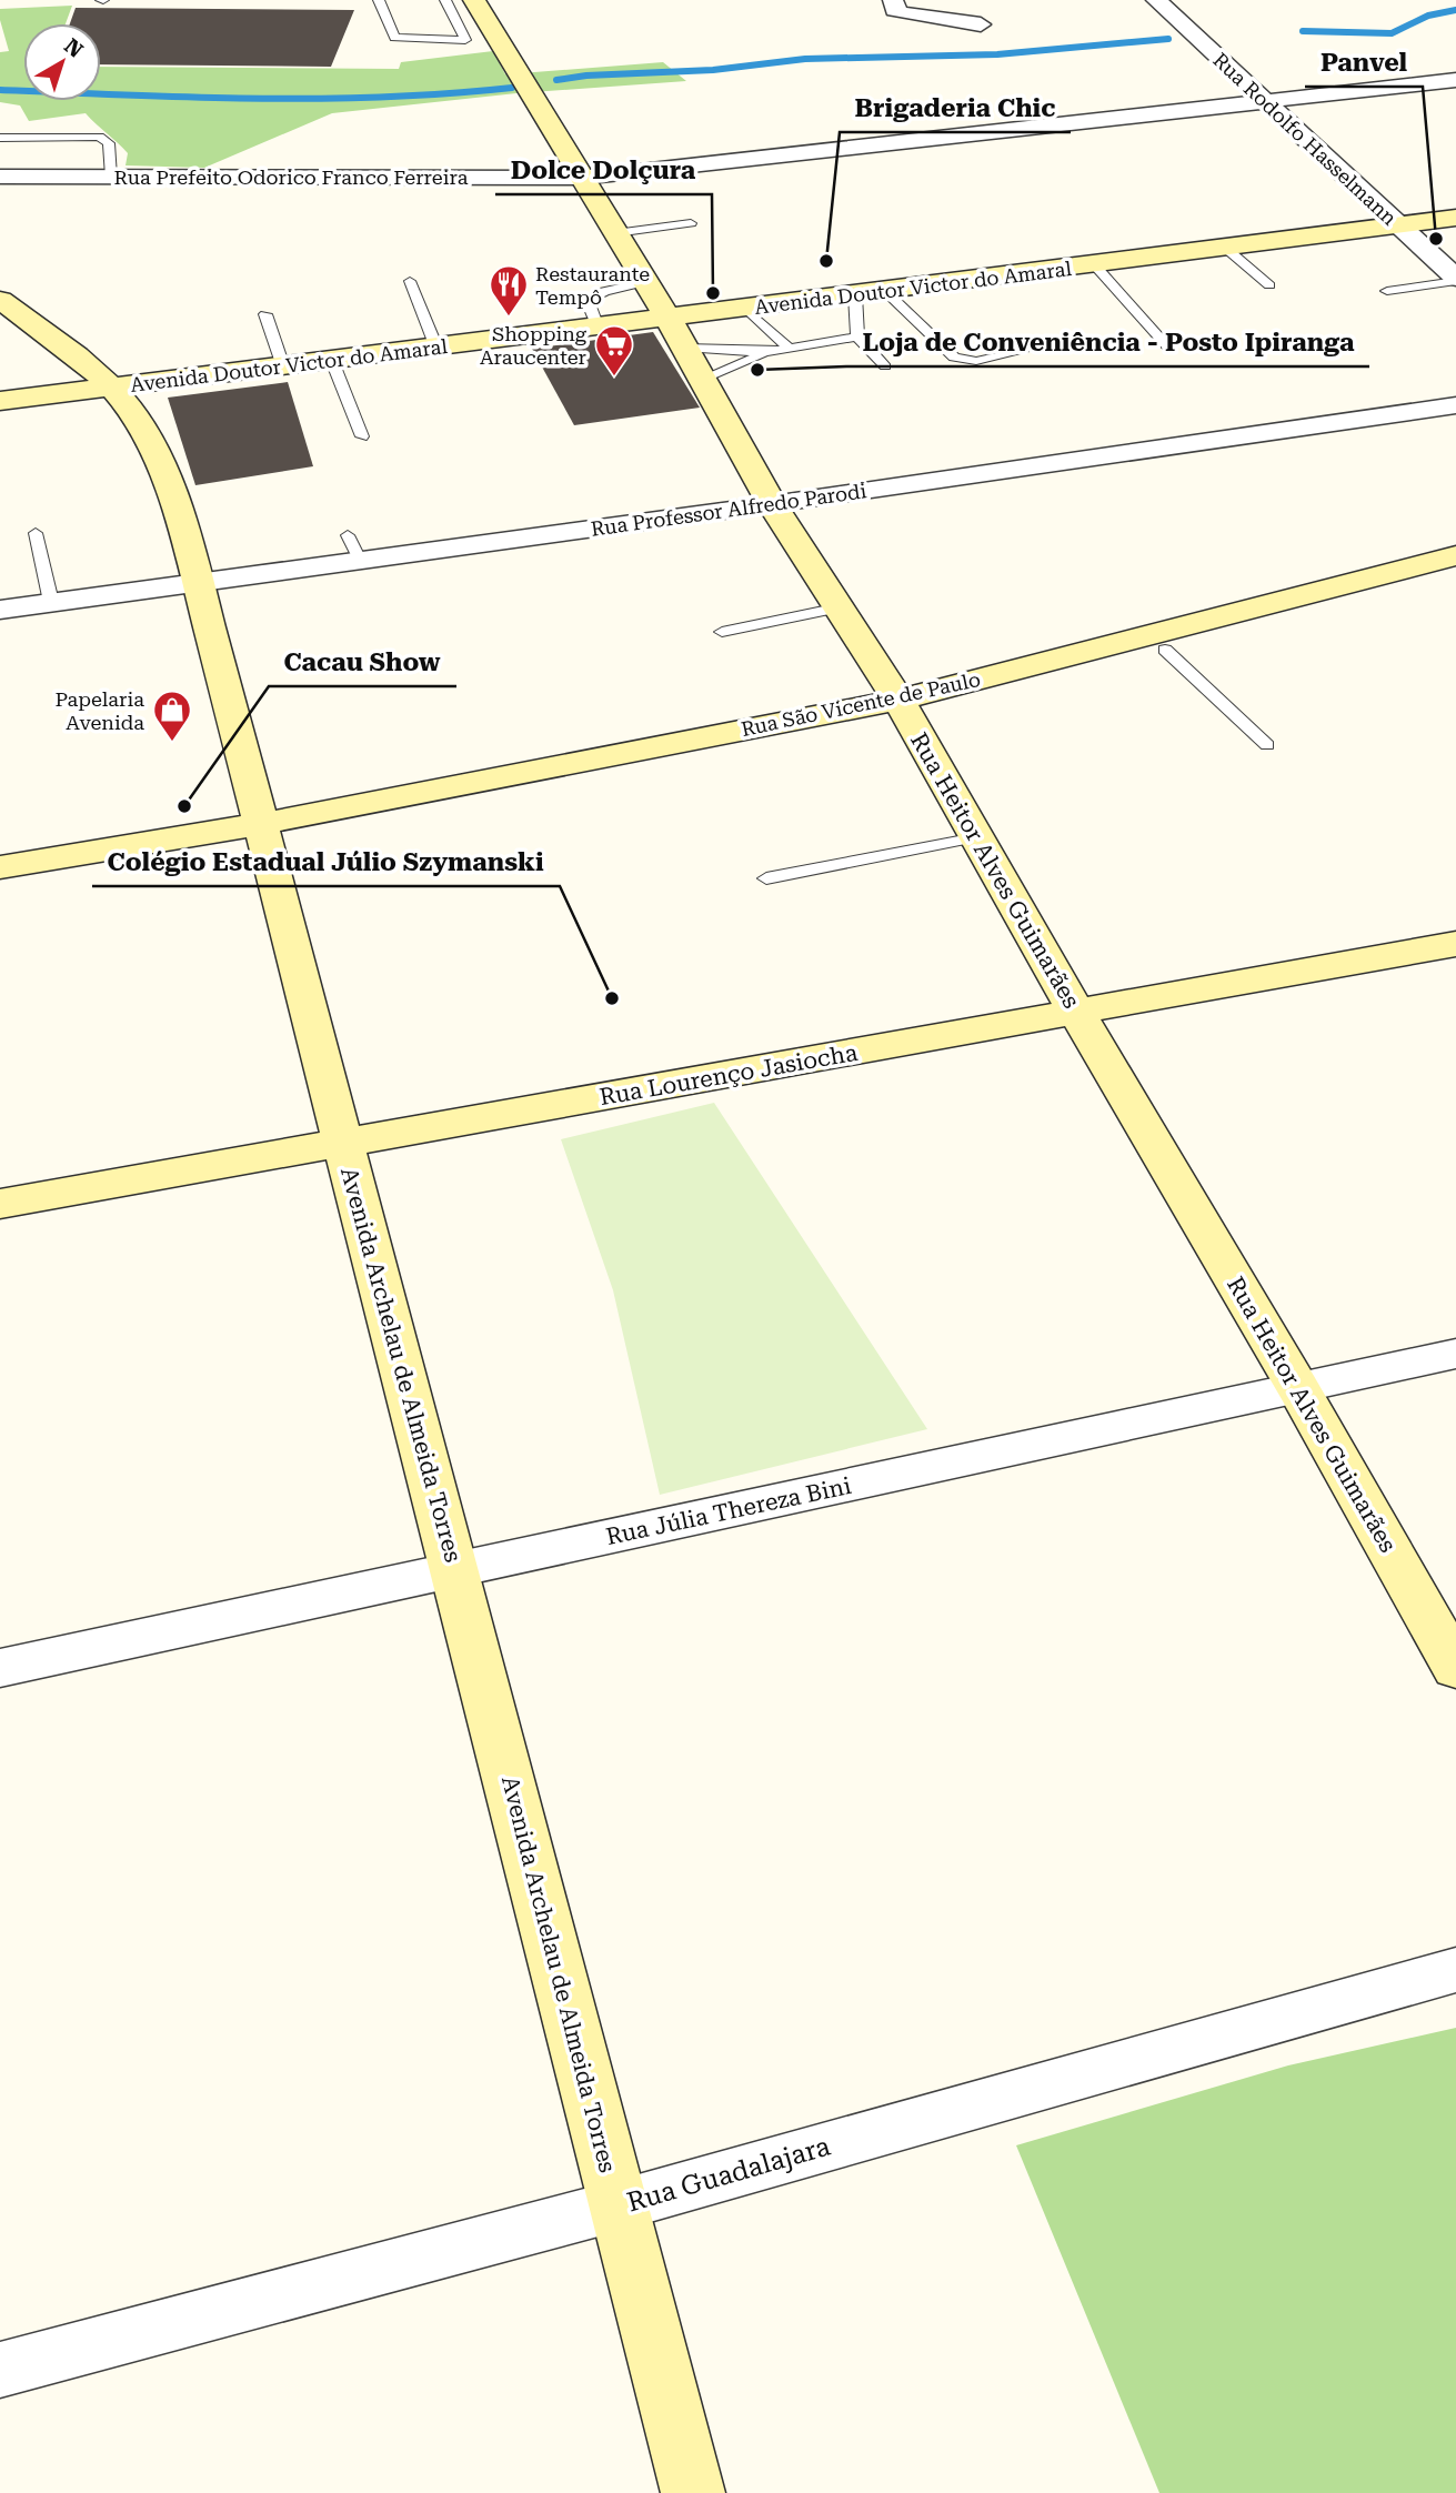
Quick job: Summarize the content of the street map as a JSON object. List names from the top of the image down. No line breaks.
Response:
{"streets":{"street":["Rua Rodolfo Hasselmann","Rua Prefeito Odorico Franco Ferreira","Avenida Doutor Victor do Amaral","Rua Professor Alfredo Parodi","Rua São Vicente de Paulo","Rua Heitor Alves Guimarães","Rua Lourenço Jasiocha","Avenida Archelau de Almeida Torres","Rua Júlia Thereza Bini","Rua Guadalajara"]},"crossings":[["Rua Rodolfo Hasselmann","Rua Prefeito Odorico Franco Ferreira"],["Rua Rodolfo Hasselmann","Avenida Doutor Victor do Amaral"],["Rua Prefeito Odorico Franco Ferreira","Rua Heitor Alves Guimarães"],["Avenida Doutor Victor do Amaral","Rua Heitor Alves Guimarães"],["Avenida Doutor Victor do Amaral","Avenida Archelau de Almeida Torres"],["Rua Professor Alfredo Parodi","Rua Heitor Alves Guimarães"],["Rua Professor Alfredo Parodi","Avenida Archelau de Almeida Torres"],["Rua São Vicente de Paulo","Rua Heitor Alves Guimarães"],["Rua São Vicente de Paulo","Avenida Archelau de Almeida Torres"],["Rua Heitor Alves Guimarães","Rua Lourenço Jasiocha"],["Rua Heitor Alves Guimarães","Rua Júlia Thereza Bini"],["Rua Lourenço Jasiocha","Avenida Archelau de Almeida Torres"],["Avenida Archelau de Almeida Torres","Rua Júlia Thereza Bini"],["Avenida Archelau de Almeida Torres","Rua Guadalajara"]],"places":{"other":["Panvel","Brigaderia Chic","Dolce Dolçura","Loja de Conveniência - Posto Ipiranga","Cacau Show","Colégio Estadual Júlio Szymanski"],"restaurant":["Restaurante Tempô"],"supermarket":["Shopping Araucenter"],"shop":["Papelaria Avenida"]},"north":"top right"}
